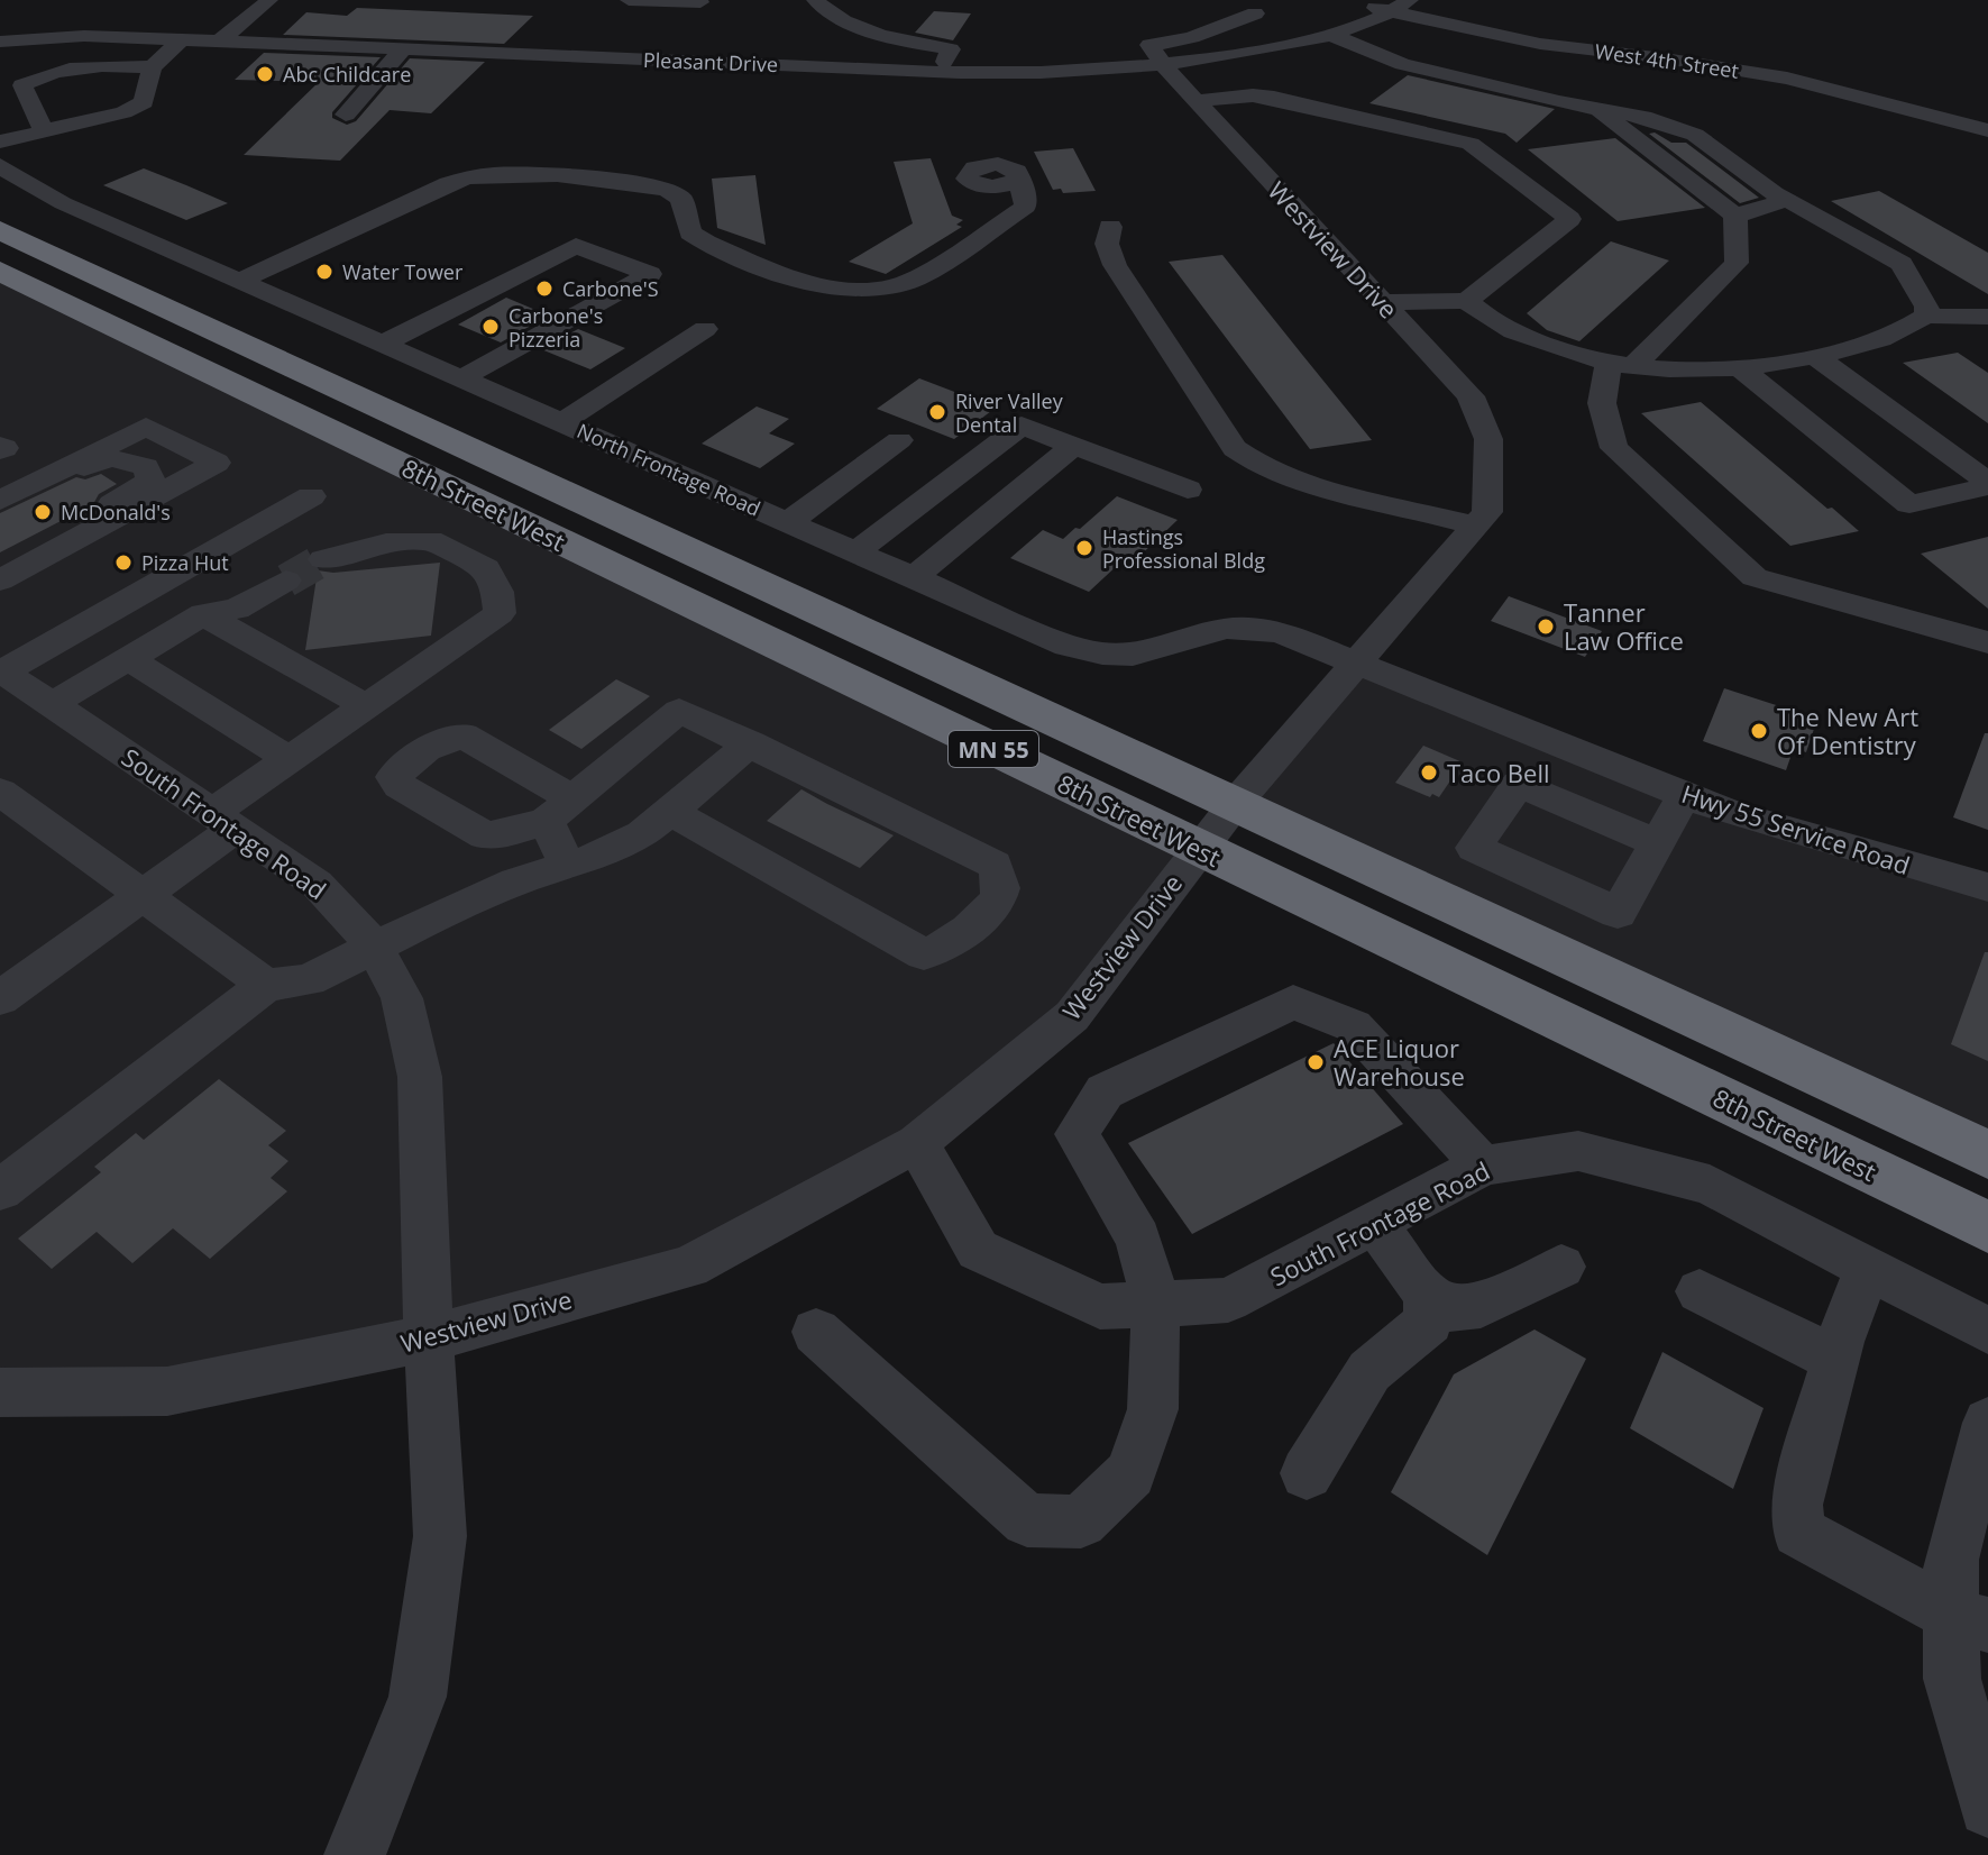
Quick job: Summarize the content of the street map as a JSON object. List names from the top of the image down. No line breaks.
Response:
{"streets":{"highway":["8th Street West","MN 55"],"street":["West 4th Street","Pleasant Drive","Westview Drive","North Frontage Road","South Frontage Road","Hwy 55 Service Road"]},"crossings":[["West 4th Street","Pleasant Drive"],["Pleasant Drive","Westview Drive"],["Westview Drive","North Frontage Road"],["Westview Drive","8th Street West"],["Westview Drive","South Frontage Road"],["Westview Drive","Hwy 55 Service Road"],["North Frontage Road","Hwy 55 Service Road"]],"places":["Abc Childcare","Water Tower","Carbone'S","Carbone's Pizzeria","River Valley Dental","McDonald's","Hastings Professional Bldg","Pizza Hut","Tanner Law Office","The New Art Of Dentistry","Taco Bell","ACE Liquor Warehouse"]}
